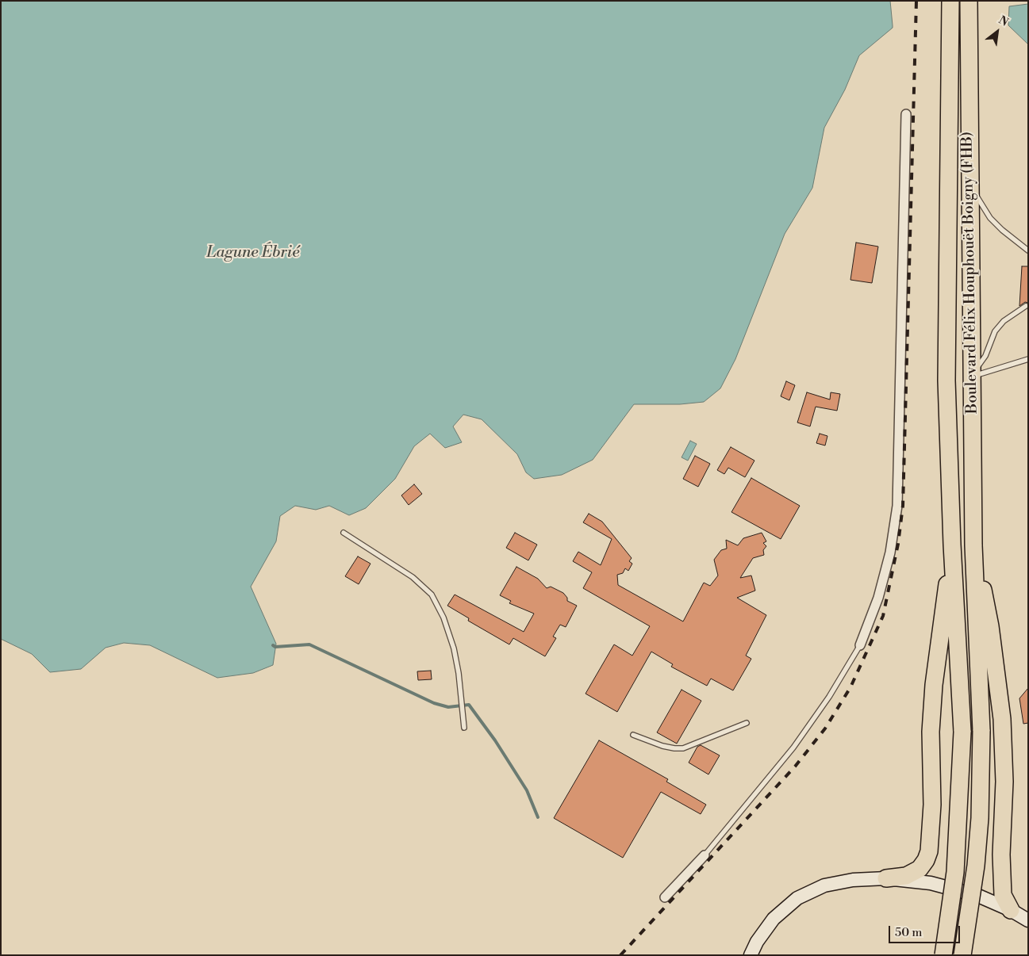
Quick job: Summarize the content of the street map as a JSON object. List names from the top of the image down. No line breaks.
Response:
{"streets":{"highway":["Boulevard Félix Houphouët Boigny (FHB)"]},"water":["Lagune Ébrié"],"scale_bar":"50 m","north":"top right"}
